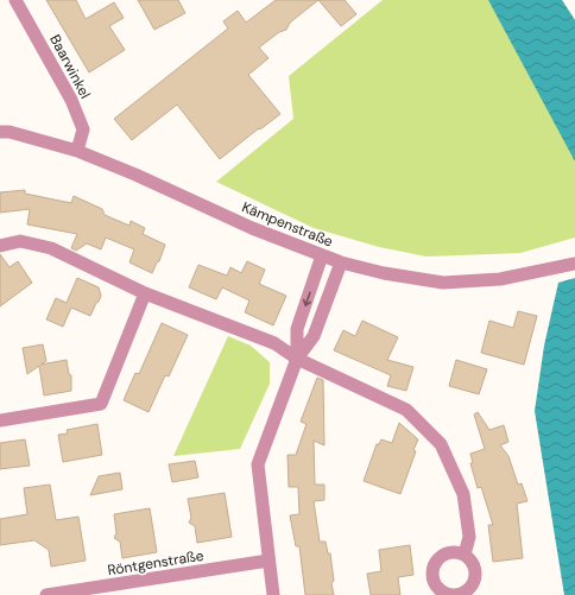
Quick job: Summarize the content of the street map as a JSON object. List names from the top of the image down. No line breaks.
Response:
{"streets":{"street":["Baarwinkel","Kämpenstraße","Röntgenstraße"]},"crossings":[["Baarwinkel","Kämpenstraße"]]}
